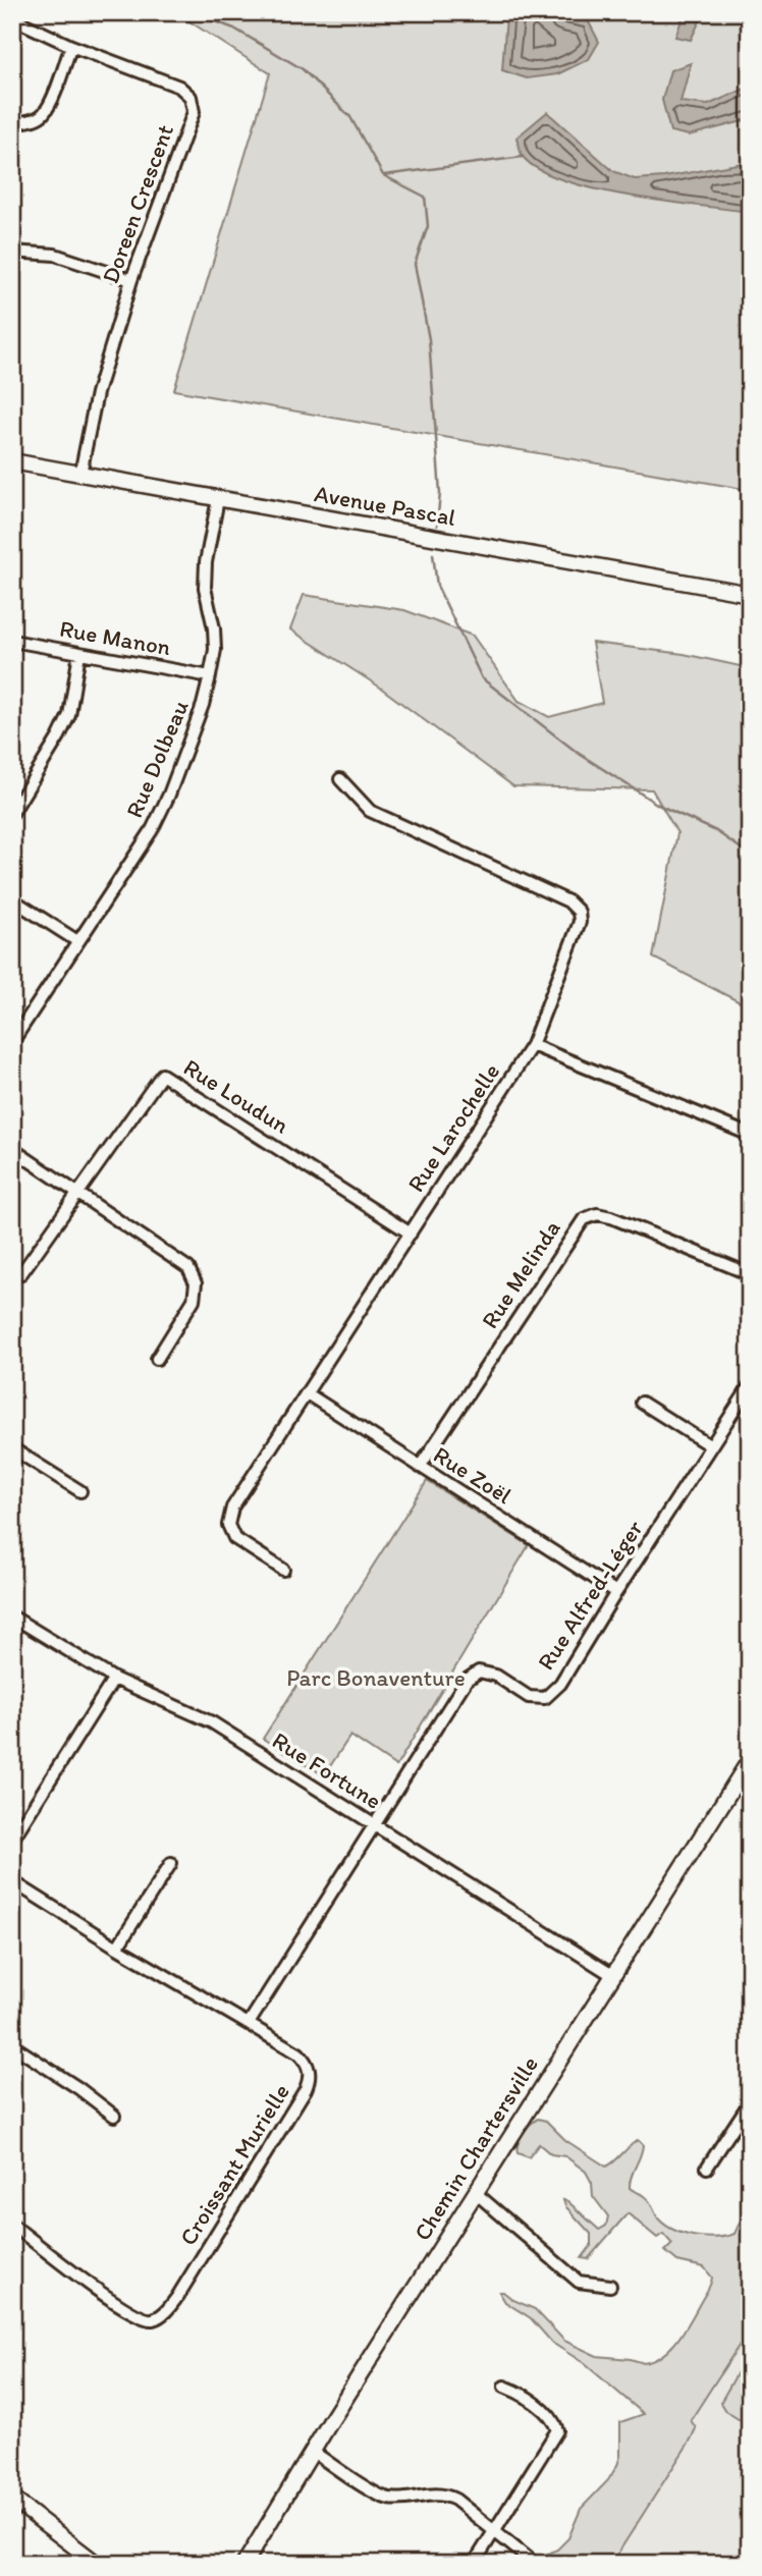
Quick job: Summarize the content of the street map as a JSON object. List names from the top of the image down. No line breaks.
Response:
{"streets":{"street":["Doreen Crescent","Avenue Pascal","Rue Manon","Rue Dolbeau","Rue Loudun","Rue Larochelle","Rue Melinda","Rue Zoël","Rue Alfred-Léger","Rue Fortune","Chemin Chartersville","Croissant Murielle"]},"crossings":[["Doreen Crescent","Avenue Pascal"],["Avenue Pascal","Rue Dolbeau"],["Rue Manon","Rue Dolbeau"],["Rue Loudun","Rue Larochelle"],["Rue Larochelle","Rue Zoël"],["Rue Melinda","Rue Zoël"],["Rue Zoël","Rue Alfred-Léger"],["Rue Alfred-Léger","Rue Fortune"],["Rue Alfred-Léger","Croissant Murielle"],["Rue Fortune","Chemin Chartersville"]],"parks":["Parc Bonaventure"]}
